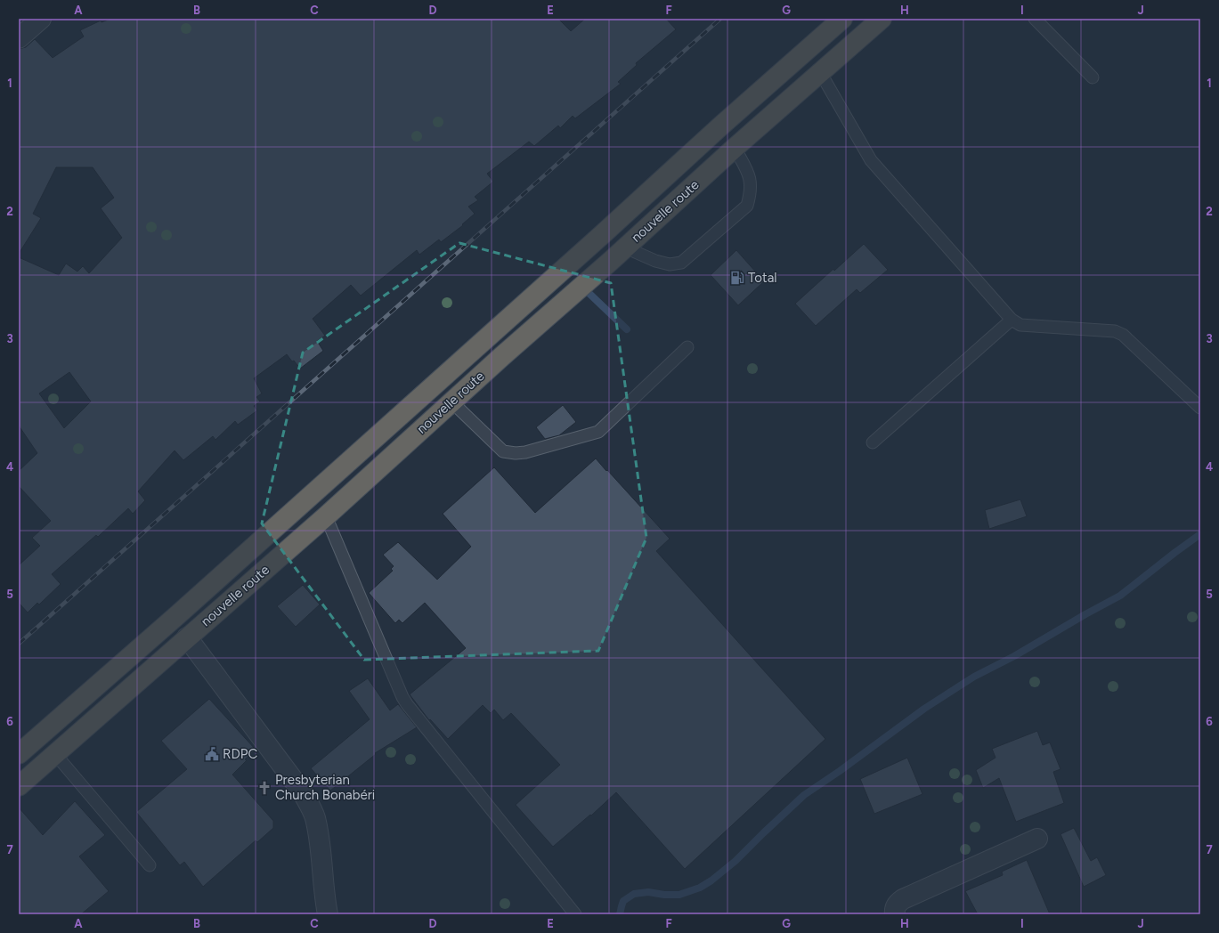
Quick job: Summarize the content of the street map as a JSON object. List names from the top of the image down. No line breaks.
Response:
{"streets":{"highway":["nouvelle route"]},"places":{"fuel station":["Total"],"public building":["RDPC"],"church":["Presbyterian Church Bonabéri"]},"grid":{"columns":["A","B","C","D","E","F","G","H","I","J"],"rows":["1","2","3","4","5","6","7"]}}
